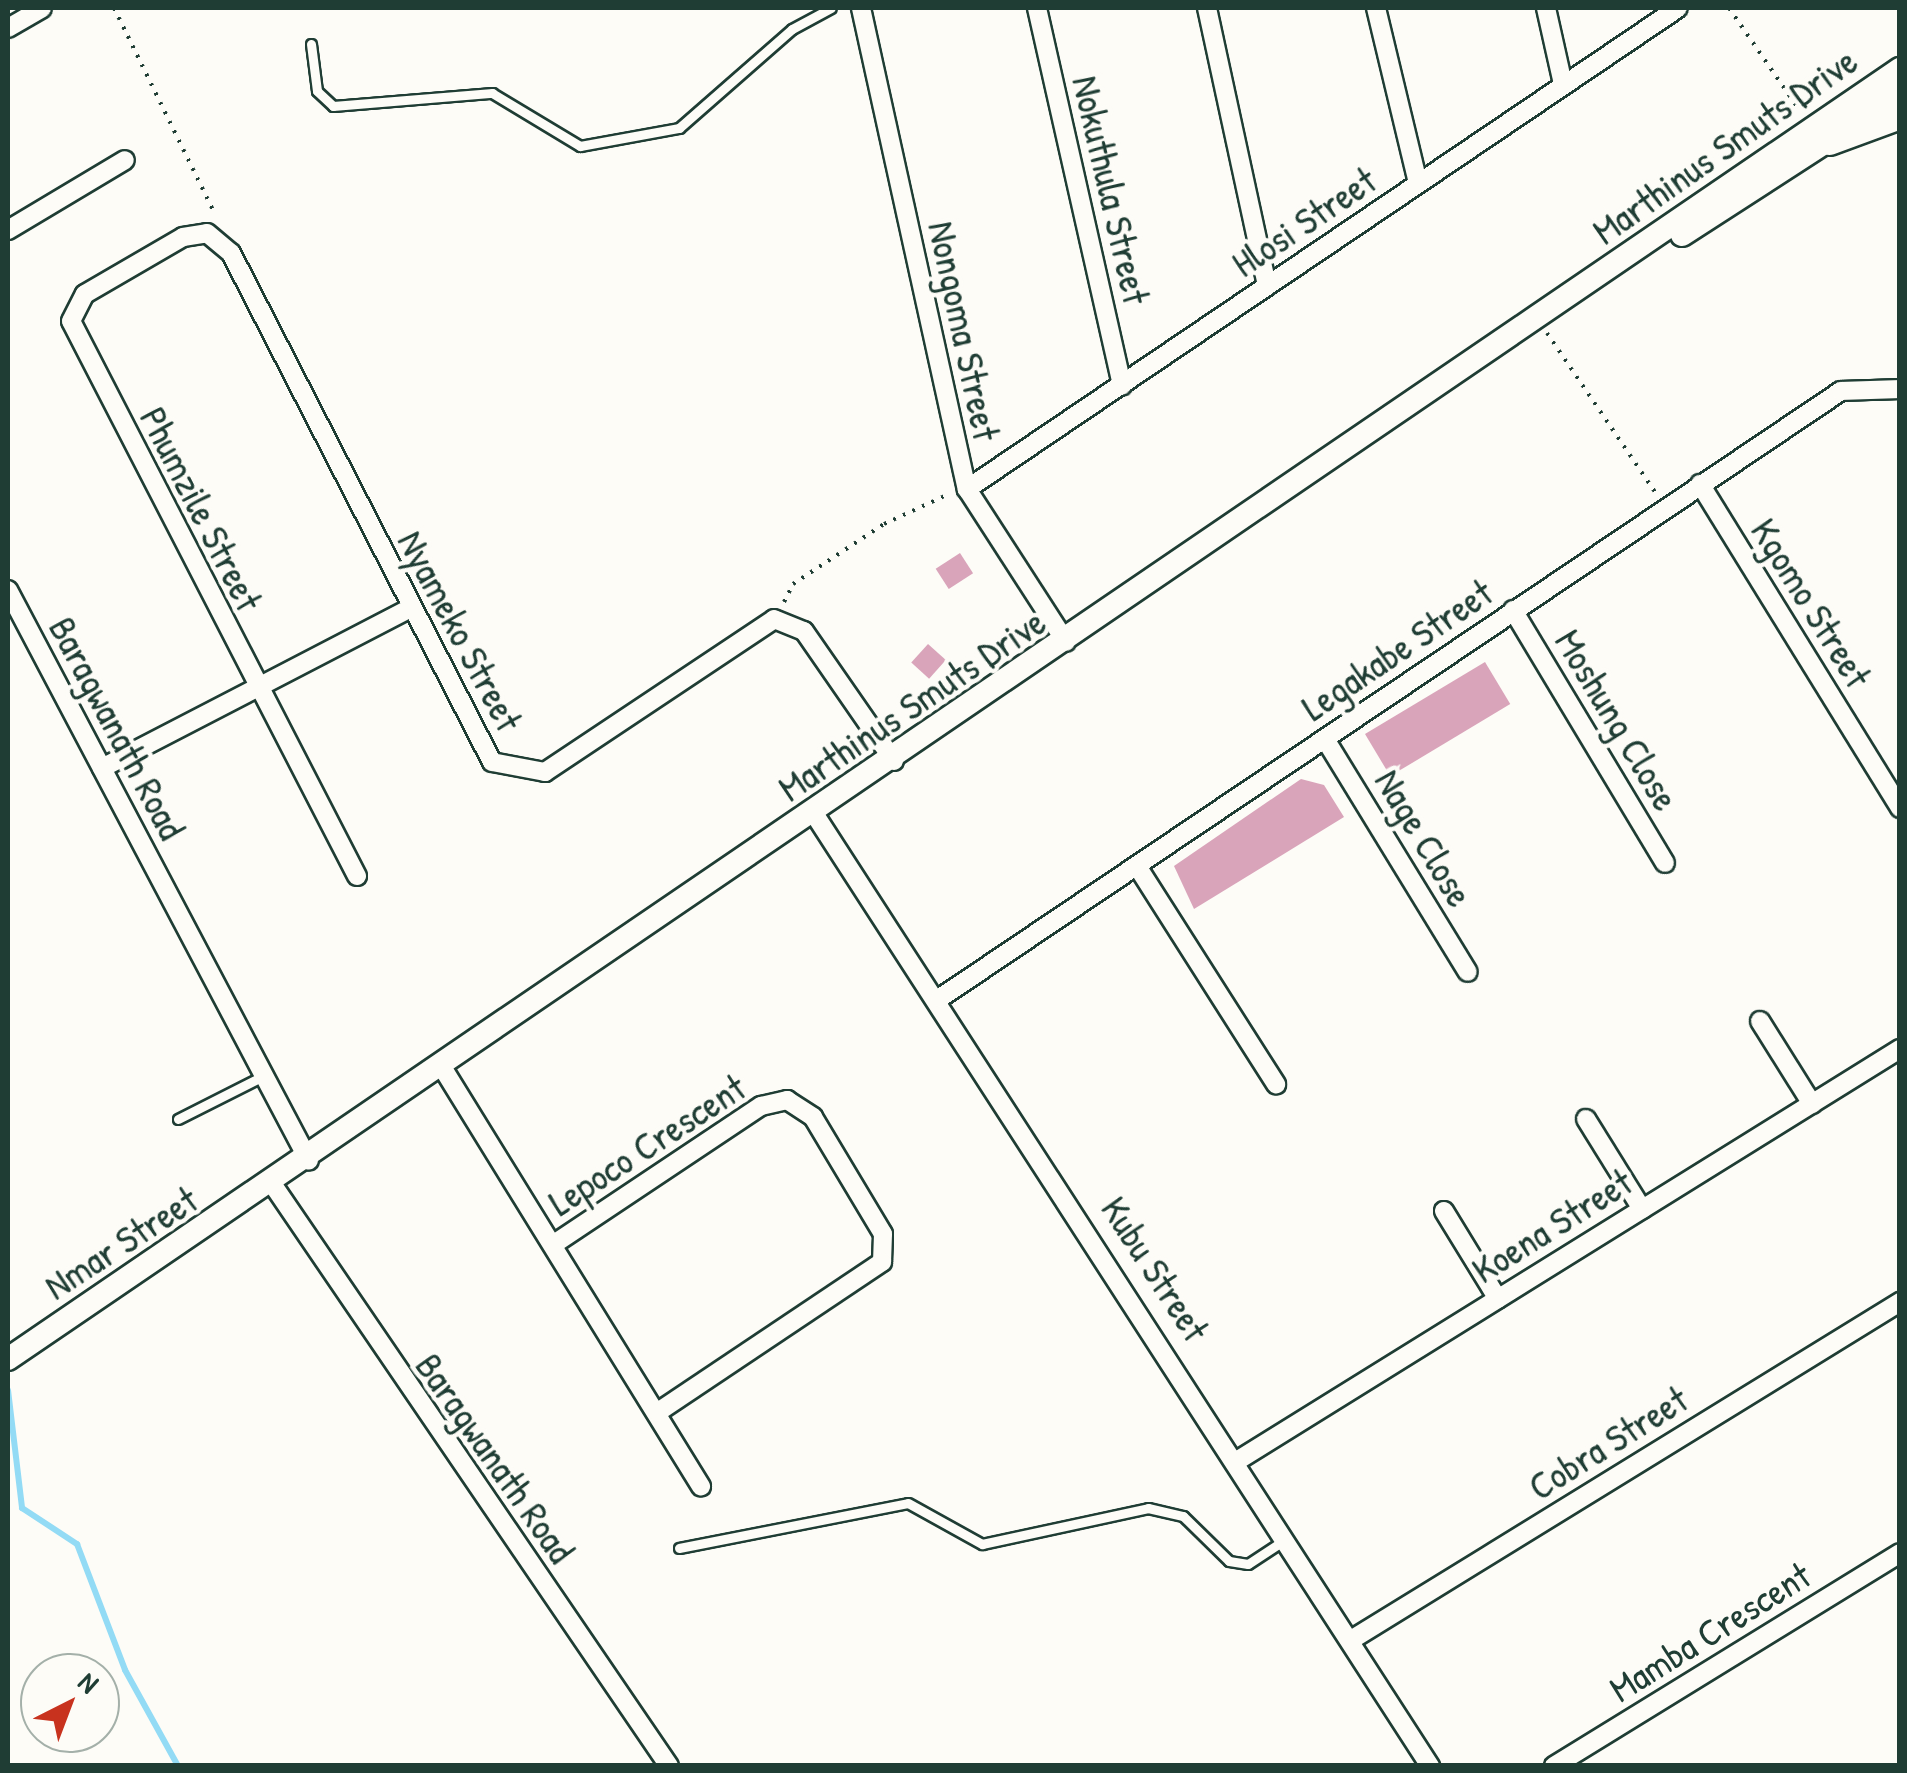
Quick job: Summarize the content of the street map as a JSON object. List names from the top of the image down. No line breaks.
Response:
{"streets":{"street":["Marthinus Smuts Drive","Nokuthula Street","Hlosi Street","Nongoma Street","Phumzile Street","Kgomo Street","Nyameko Street","Legakabe Street","Moshung Close","Baragwanath Road","Nage Close","Lepoco Crescent","Koena Street","Nmar Street","Kubu Street","Cobra Street","Mamba Crescent"]},"crossings":[["Marthinus Smuts Drive","Nongoma Street"],["Marthinus Smuts Drive","Baragwanath Road"],["Marthinus Smuts Drive","Nmar Street"],["Marthinus Smuts Drive","Kubu Street"],["Nokuthula Street","Hlosi Street"],["Hlosi Street","Nongoma Street"],["Phumzile Street","Nyameko Street"],["Kgomo Street","Legakabe Street"],["Legakabe Street","Moshung Close"],["Legakabe Street","Nage Close"],["Legakabe Street","Kubu Street"],["Baragwanath Road","Nmar Street"],["Koena Street","Kubu Street"],["Kubu Street","Cobra Street"]],"north":"top right"}
